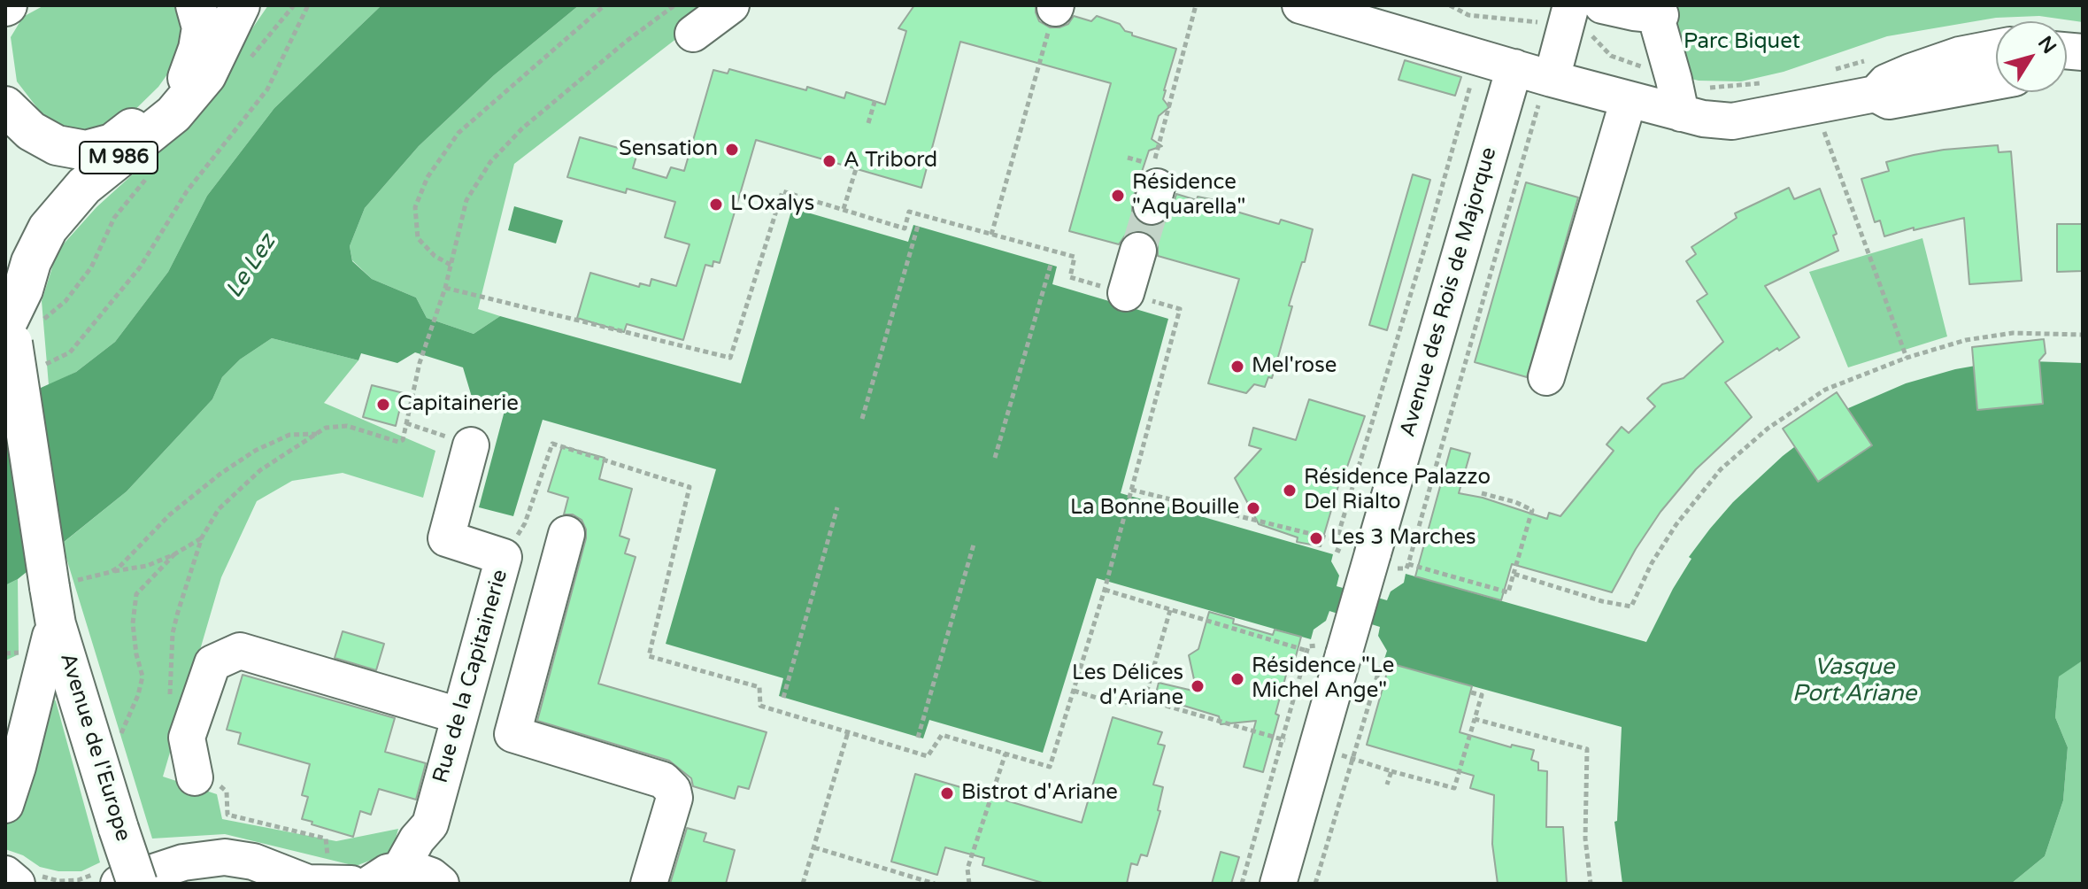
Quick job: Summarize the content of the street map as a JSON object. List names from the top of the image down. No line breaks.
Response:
{"streets":{"main road":["M 986","Avenue de l'Europe"],"street":["Avenue des Rois de Majorque","Rue de la Capitainerie"]},"crossings":[["M 986","Avenue de l'Europe"]],"water":["Le Lez","Vasque Port Ariane"],"parks":["Parc Biquet"],"places":["Sensation","A Tribord","Résidence \"Aquarella\"","L'Oxalys","Mel'rose","Capitainerie","Résidence Palazzo Del Rialto","La Bonne Bouille","Les 3 Marches","Résidence \"Le Michel Ange\"","Les Délices d'Ariane","Bistrot d'Ariane"],"north":"top right"}
